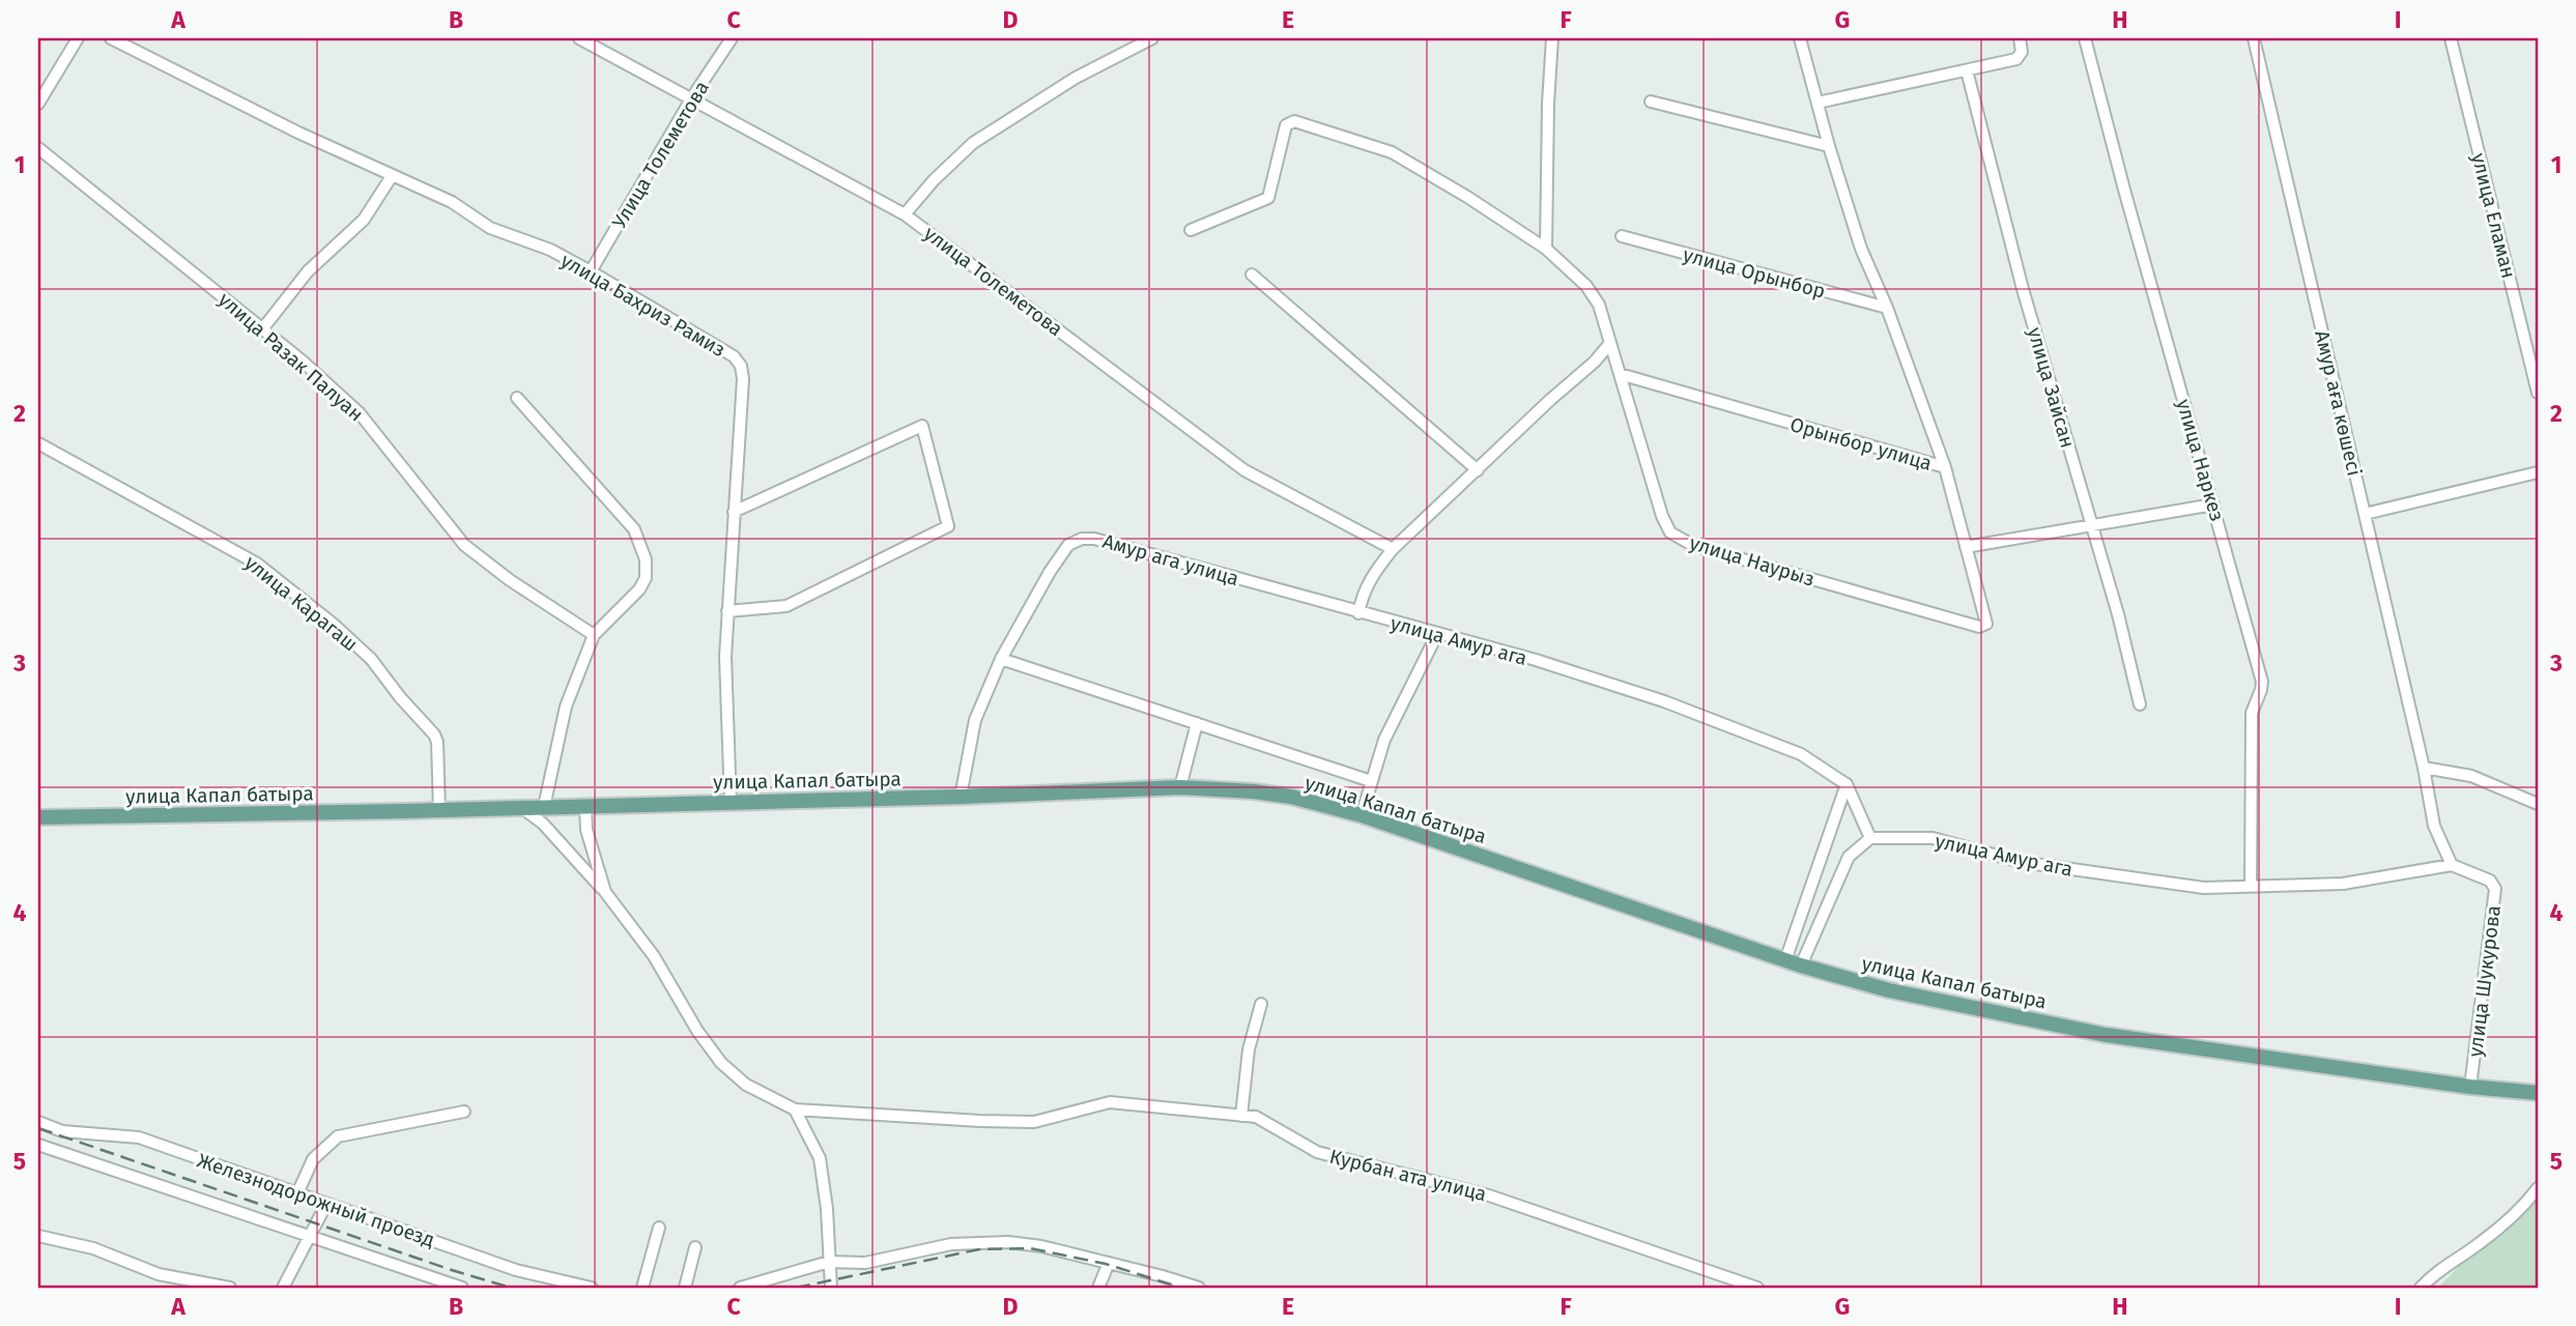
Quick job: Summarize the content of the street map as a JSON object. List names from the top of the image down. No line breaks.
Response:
{"streets":{"main road":["улица Капал батыра"],"street":["Улица Толеметова","улица Еламан","улица Орынбор","улица Толеметова","улица Бахриз Рамиз","улица Разак Палуан","улица Зайсан","Амур аға көшесі","Орынбор улица","улица Наркез","Амур ага улица","улица Наурыз","улица Карагаш","улица Амур ага","улица Шукурова","Курбан ата улица","Железнодорожный проезд"]},"crossings":[["Улица Толеметова","улица Толеметова"],["Улица Толеметова","улица Бахриз Рамиз"],["улица Бахриз Рамиз","улица Капал батыра"],["Орынбор улица","улица Наурыз"],["улица Наркез","улица Амур ага"],["Амур ага улица","улица Амур ага"],["улица Карагаш","улица Капал батыра"],["улица Амур ага","улица Шукурова"],["улица Капал батыра","улица Шукурова"]],"grid":{"columns":["A","B","C","D","E","F","G","H","I"],"rows":["1","2","3","4","5"]}}
